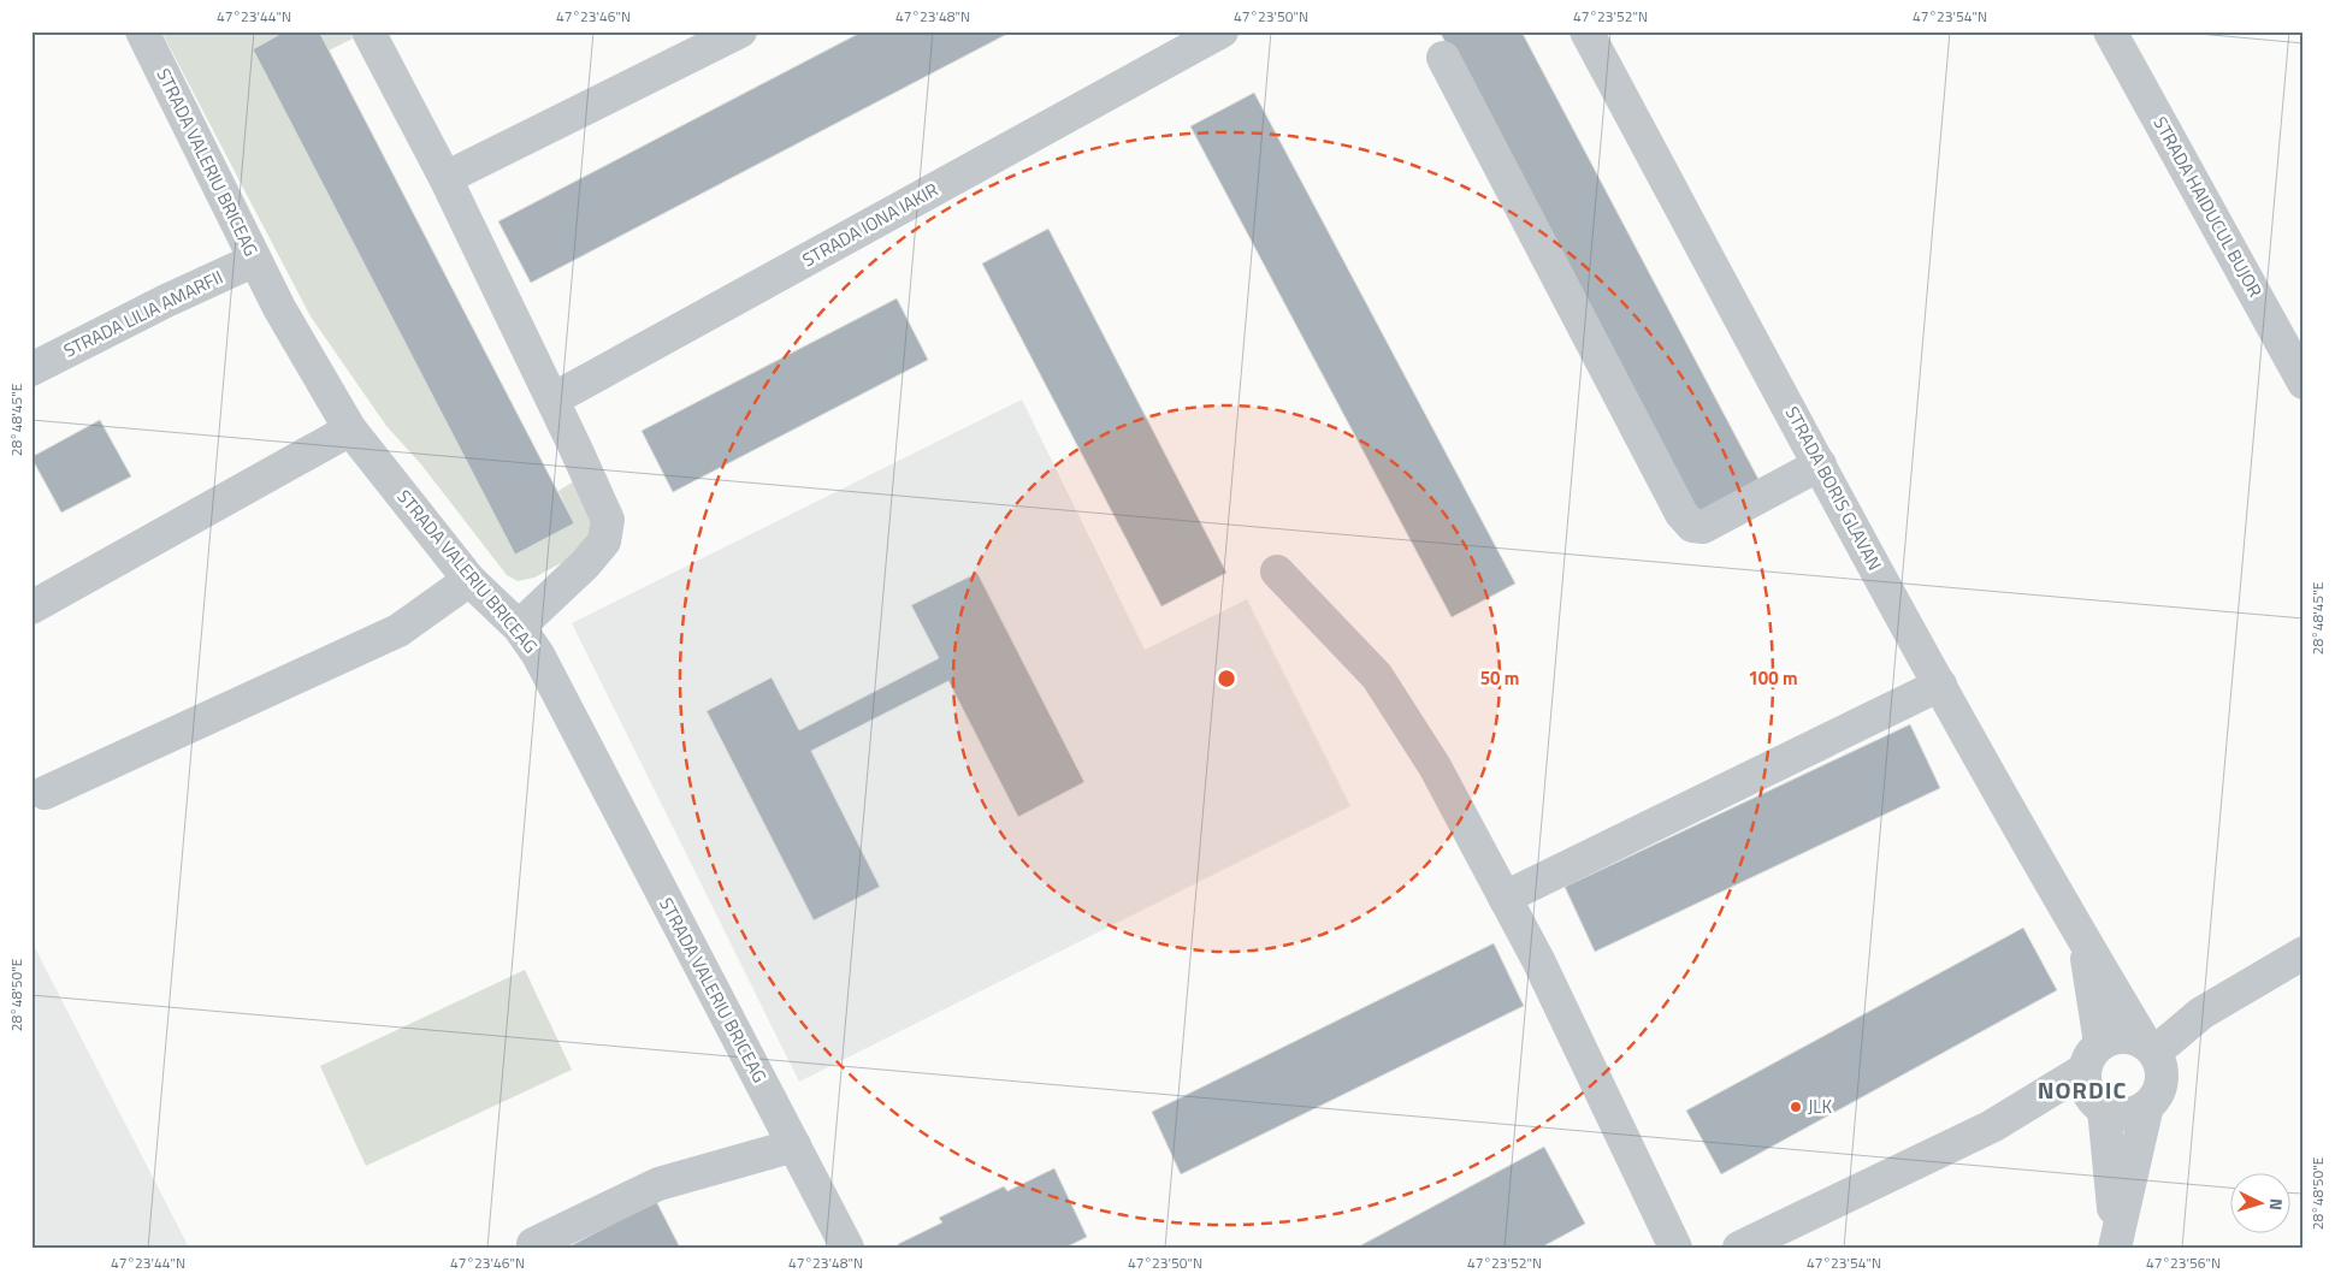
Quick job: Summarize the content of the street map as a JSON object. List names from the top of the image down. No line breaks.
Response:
{"streets":{"street":["STRADA VALERIU BRICEAG","STRADA HAIDUCUL BUJOR","STRADA IONA IAKIR","STRADA LILIA AMARFII","STRADA BORIS GLAVAN"]},"crossings":[["STRADA VALERIU BRICEAG","STRADA LILIA AMARFII"]],"districts":["NORDIC"],"places":["JLK"],"north":"right","coordinates":["47°23'44\"N","47°23'46\"N","47°23'48\"N","47°23'50\"N","47°23'52\"N","47°23'54\"N","28°48'45\"E","28°48'50\"E","47°23'56\"N"],"rings":["50 m","100 m"]}
